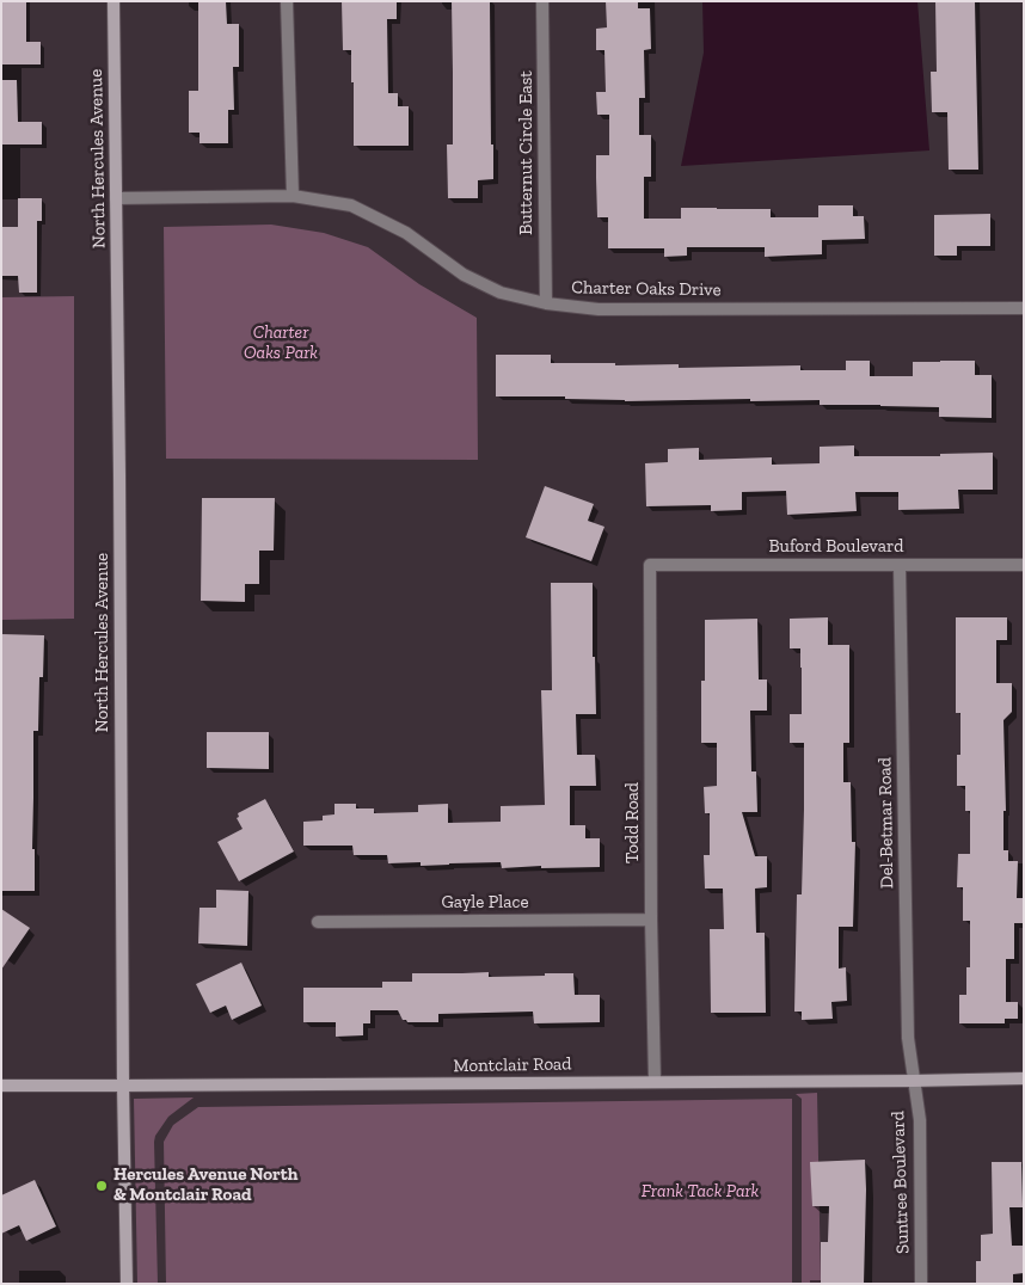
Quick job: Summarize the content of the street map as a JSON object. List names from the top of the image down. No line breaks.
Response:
{"streets":{"street":["Butternut Circle East","North Hercules Avenue","Charter Oaks Drive","Buford Boulevard","Todd Road","Del-Betmar Road","Gayle Place","Montclair Road","Suntree Boulevard"]},"crossings":[["Butternut Circle East","Charter Oaks Drive"],["North Hercules Avenue","Charter Oaks Drive"],["North Hercules Avenue","Montclair Road"],["Buford Boulevard","Todd Road"],["Buford Boulevard","Del-Betmar Road"],["Todd Road","Gayle Place"],["Todd Road","Montclair Road"],["Del-Betmar Road","Montclair Road"],["Del-Betmar Road","Suntree Boulevard"],["Montclair Road","Suntree Boulevard"]],"parks":["Charter Oaks Park","Frank Tack Park"],"places":["Hercules Avenue North & Montclair Road"]}
